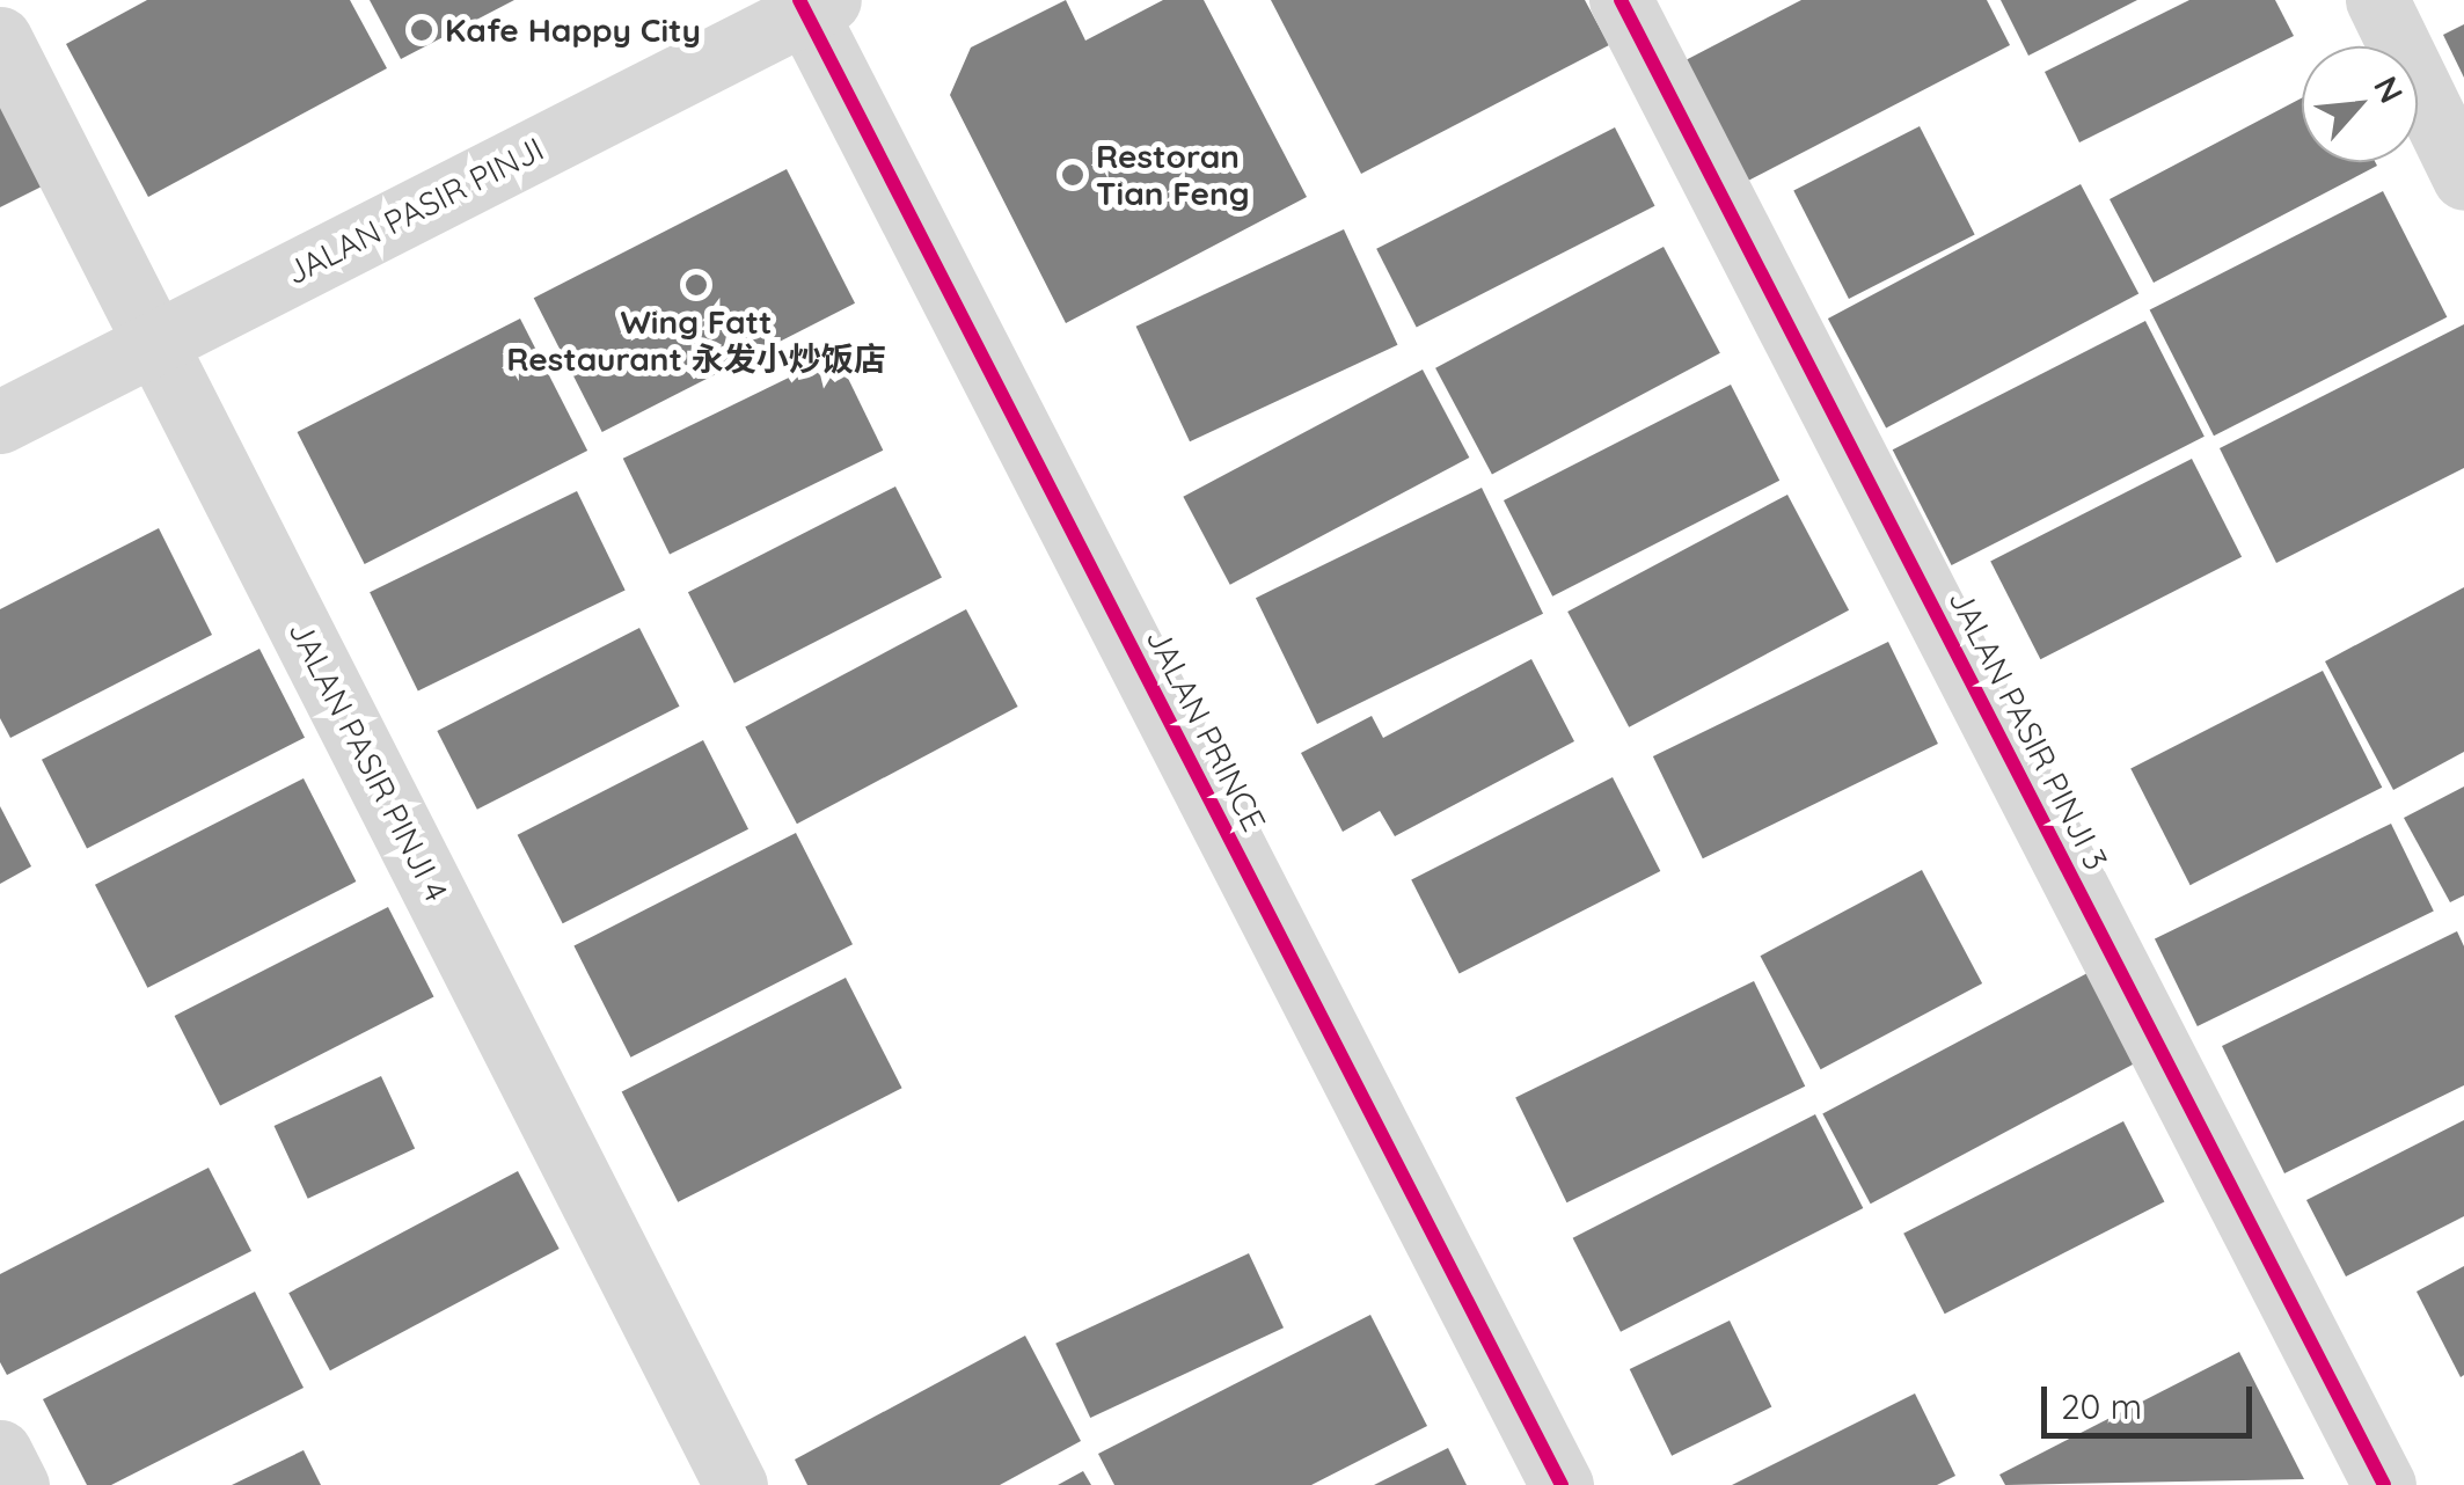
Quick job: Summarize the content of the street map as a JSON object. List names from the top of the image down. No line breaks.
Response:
{"streets":{"street":["JALAN PASIR PINJI","JALAN PRINCE","JALAN PASIR PINJI 3","JALAN PASIR PINJI 4"]},"crossings":[["JALAN PASIR PINJI","JALAN PRINCE"],["JALAN PASIR PINJI","JALAN PASIR PINJI 4"]],"places":["Kafe Happy City","Restoran Tian Feng","Wing Fatt Restaurant 永发小炒饭店"],"scale_bar":"20 m","north":"top right"}
